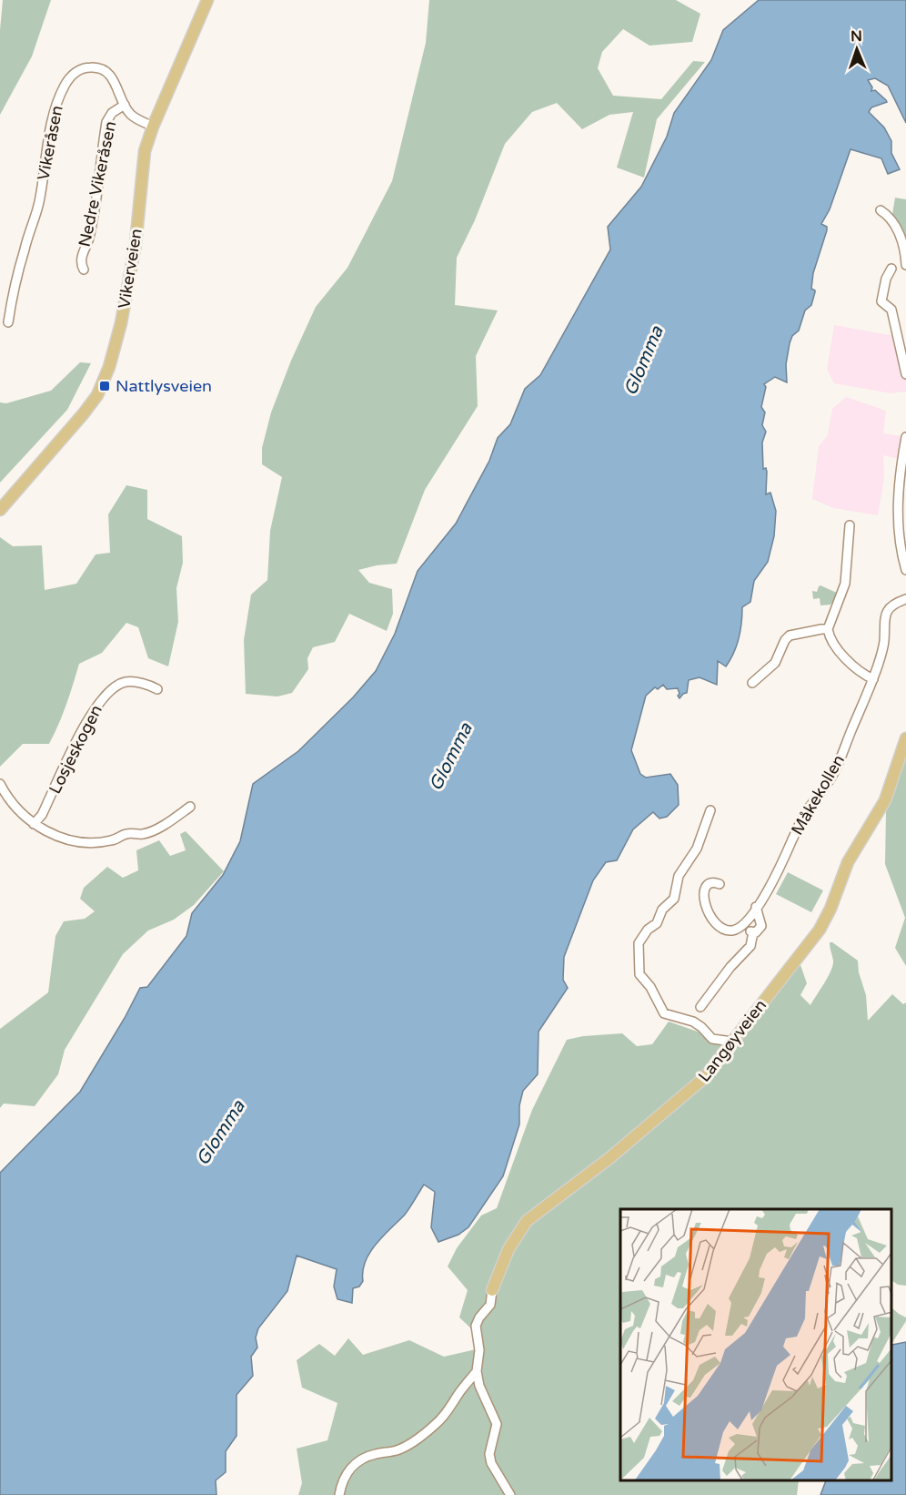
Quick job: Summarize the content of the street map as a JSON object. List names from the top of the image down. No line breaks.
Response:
{"streets":{"main road":["Vikerveien","Langøyveien"],"street":["Vikeråsen","Nedre Vikeråsen","Losjeskogen","Måkekollen"]},"crossings":[["Vikeråsen","Nedre Vikeråsen"],["Vikeråsen","Vikerveien"]],"water":["Glomma"],"places":{"transit":["Nattlysveien"]},"north":"top"}
